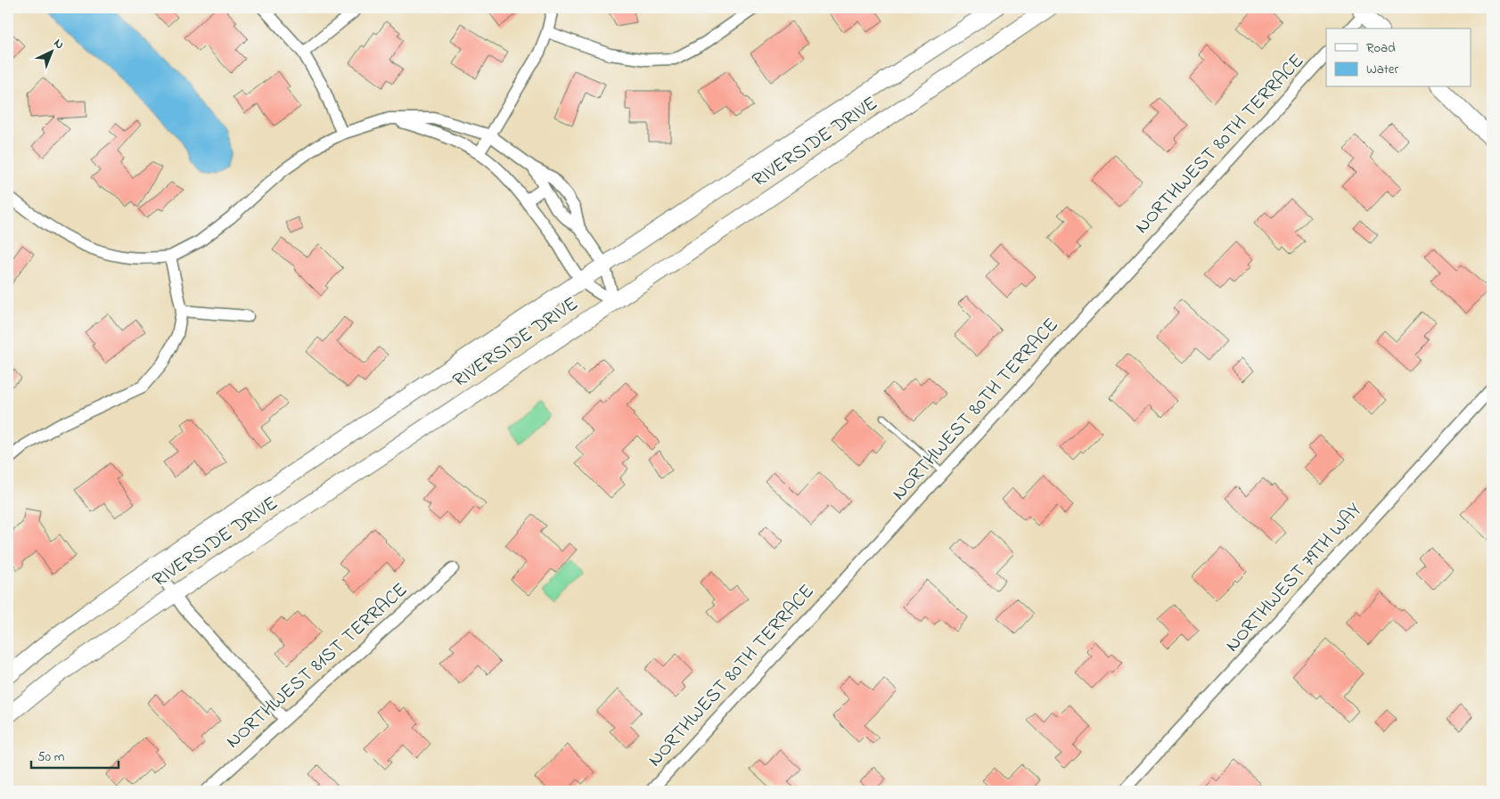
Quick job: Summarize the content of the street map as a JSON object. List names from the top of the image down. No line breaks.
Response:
{"streets":{"street":["RIVERSIDE DRIVE","NORTHWEST 80TH TERRACE","NORTHWEST 79TH WAY","NORTHWEST 81ST TERRACE"]},"legend":["Road","Water"],"scale_bar":"50 m","north":"top right"}
